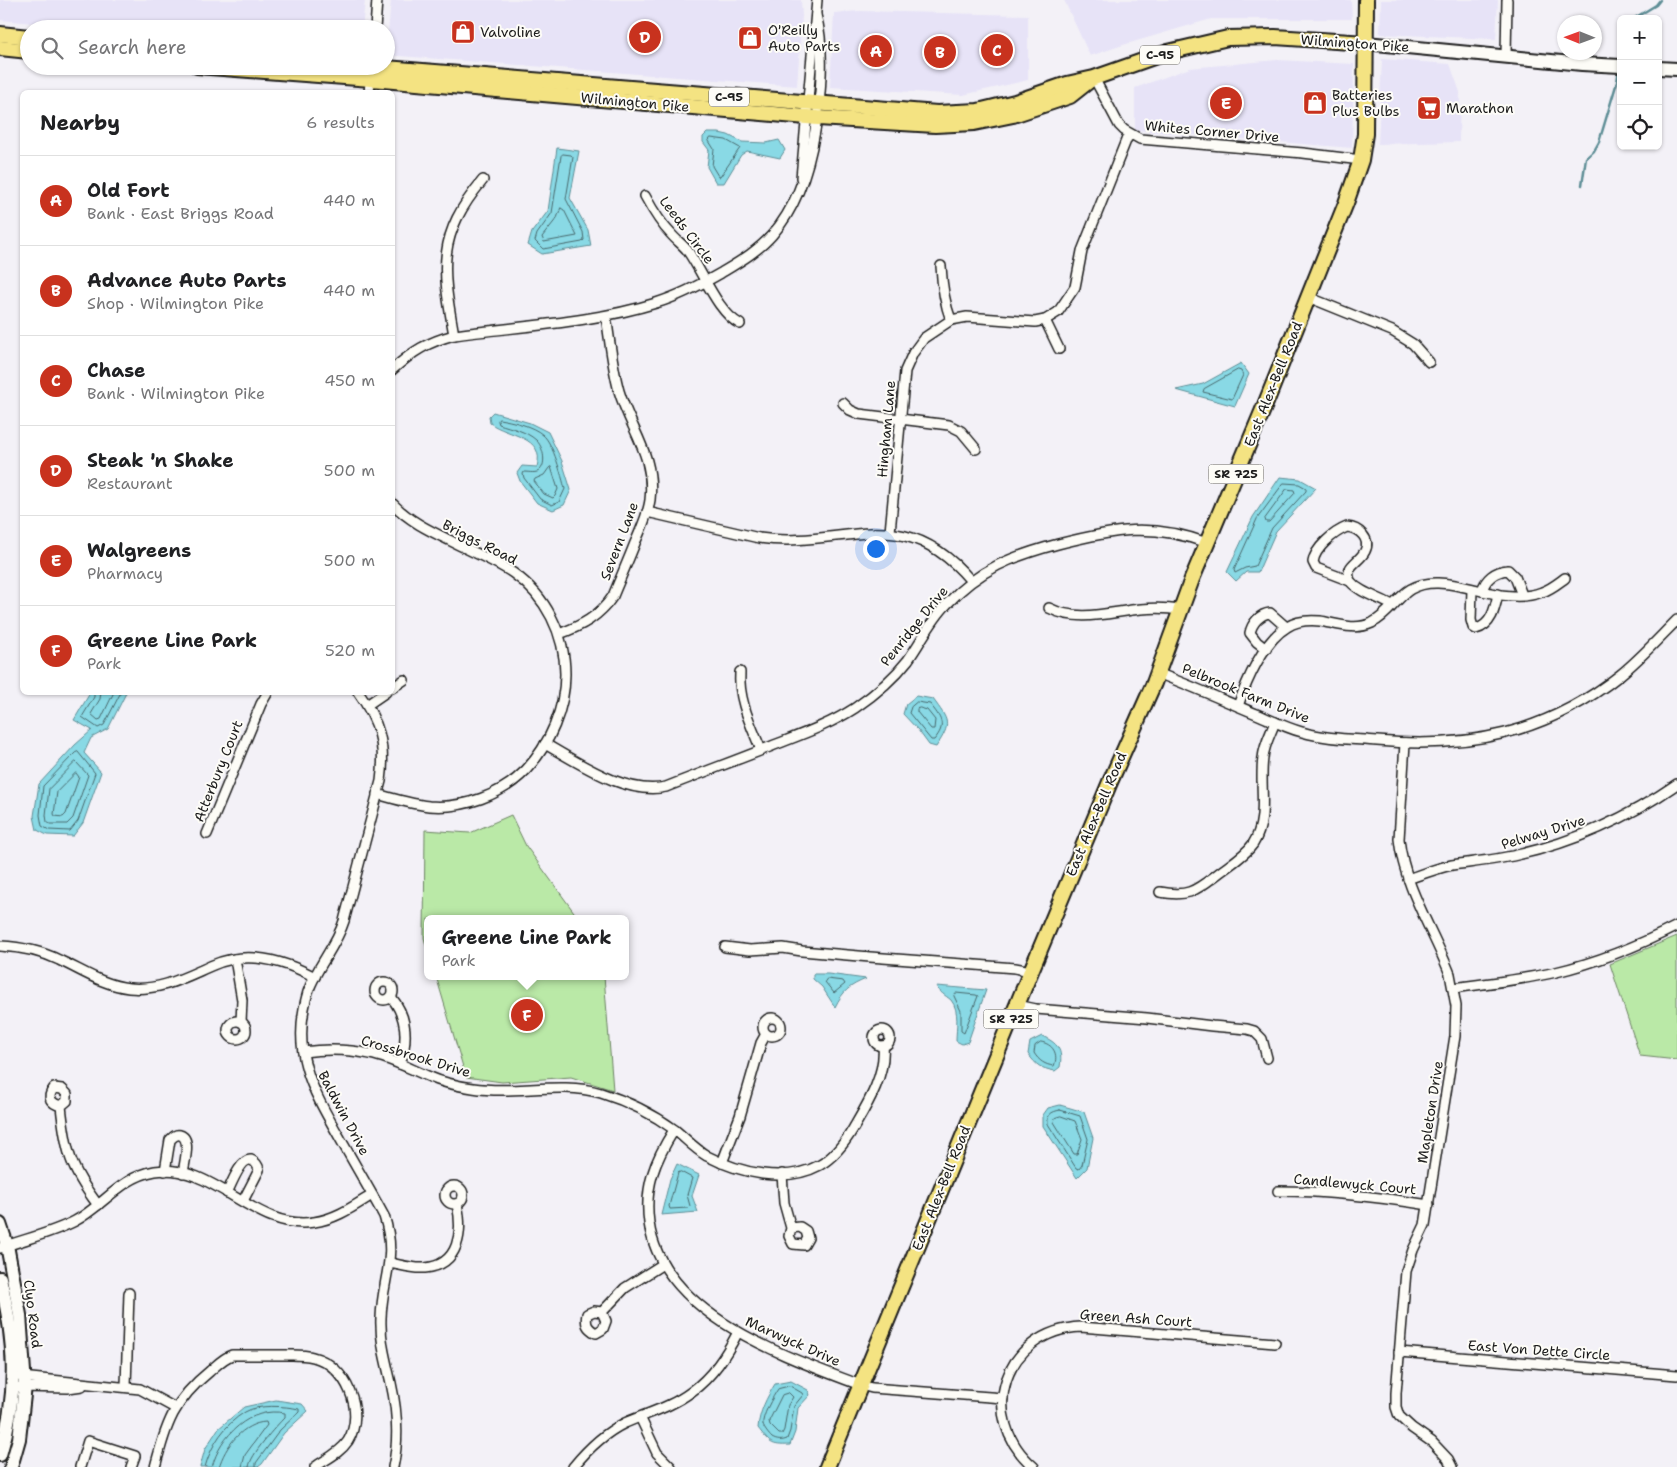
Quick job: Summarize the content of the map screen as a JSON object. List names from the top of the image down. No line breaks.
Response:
{"streets":{"main road":["Wilmington Pike","C-95","East Alex-Bell Road","SR 725"],"street":["Whites Corner Drive","Leeds Circle","Hingham Lane","Severn Lane","Briggs Road","Penridge Drive","Pelbrook Farm Drive","Atterbury Court","Pelway Drive","Crossbrook Drive","Mapleton Drive","Baldwin Drive","Candlewyck Court","Clyo Road","Green Ash Court","Marwyck Drive","East Von Dette Circle"]},"crossings":[["Wilmington Pike","Whites Corner Drive"],["Wilmington Pike","SR 725"],["Whites Corner Drive","East Alex-Bell Road"],["Whites Corner Drive","SR 725"],["East Alex-Bell Road","SR 725"],["East Alex-Bell Road","Penridge Drive"],["East Alex-Bell Road","Pelbrook Farm Drive"],["East Alex-Bell Road","Marwyck Drive"],["Severn Lane","Briggs Road"],["Briggs Road","Penridge Drive"],["Briggs Road","Baldwin Drive"],["Pelbrook Farm Drive","Mapleton Drive"],["Pelway Drive","Mapleton Drive"],["Crossbrook Drive","Baldwin Drive"],["Crossbrook Drive","Marwyck Drive"],["Mapleton Drive","Candlewyck Court"],["Mapleton Drive","East Von Dette Circle"],["Green Ash Court","Marwyck Drive"]],"places":{"shop":["Valvoline","O'Reilly Auto Parts","Batteries Plus Bulbs"],"supermarket":["Marathon"]},"north":"left","page":{"map_buttons":["+","−"],"pins":["D","C","A","B","E","F"],"search":"Search here","heading":["Nearby","6 results"],"list":[{"mark":"A","name":"Old Fort","note":"Bank · East Briggs Road","value":"440 m"},{"mark":"B","name":"Advance Auto Parts","note":"Shop · Wilmington Pike","value":"440 m"},{"mark":"C","name":"Chase","note":"Bank · Wilmington Pike","value":"450 m"},{"mark":"D","name":"Steak 'n Shake","note":"Restaurant","value":"500 m"},{"mark":"E","name":"Walgreens","note":"Pharmacy","value":"500 m"},{"mark":"F","name":"Greene Line Park","note":"Park","value":"520 m"}],"popup":["Greene Line Park","Park"]}}
